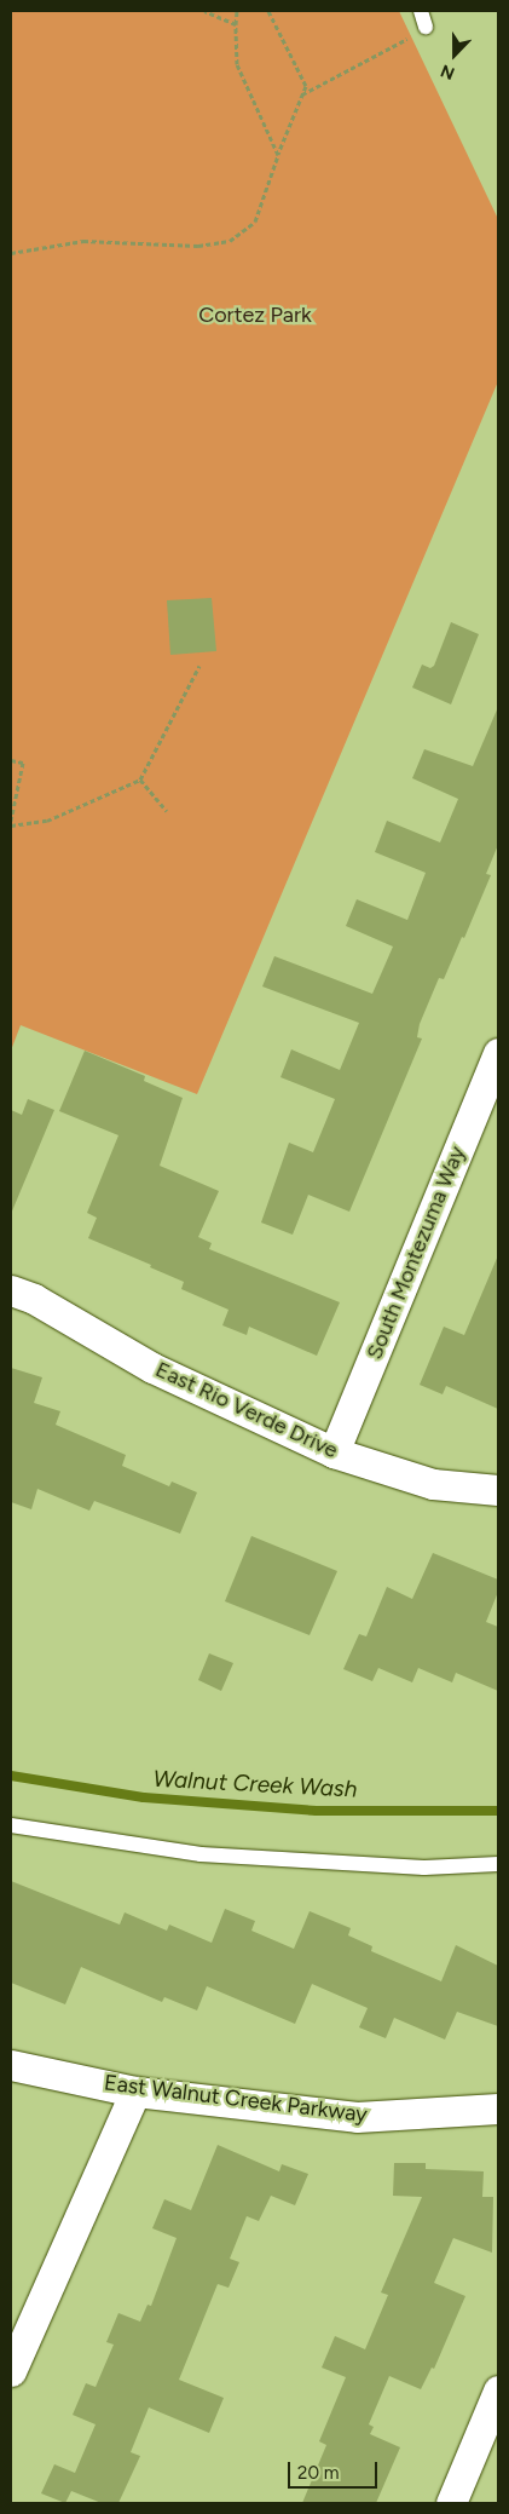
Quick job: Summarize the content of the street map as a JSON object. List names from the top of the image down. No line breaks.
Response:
{"streets":{"street":["South Montezuma Way","East Rio Verde Drive","East Walnut Creek Parkway"]},"crossings":[["South Montezuma Way","East Rio Verde Drive"]],"water":["Walnut Creek Wash"],"parks":["Cortez Park"],"scale_bar":"20 m","north":"bottom"}
